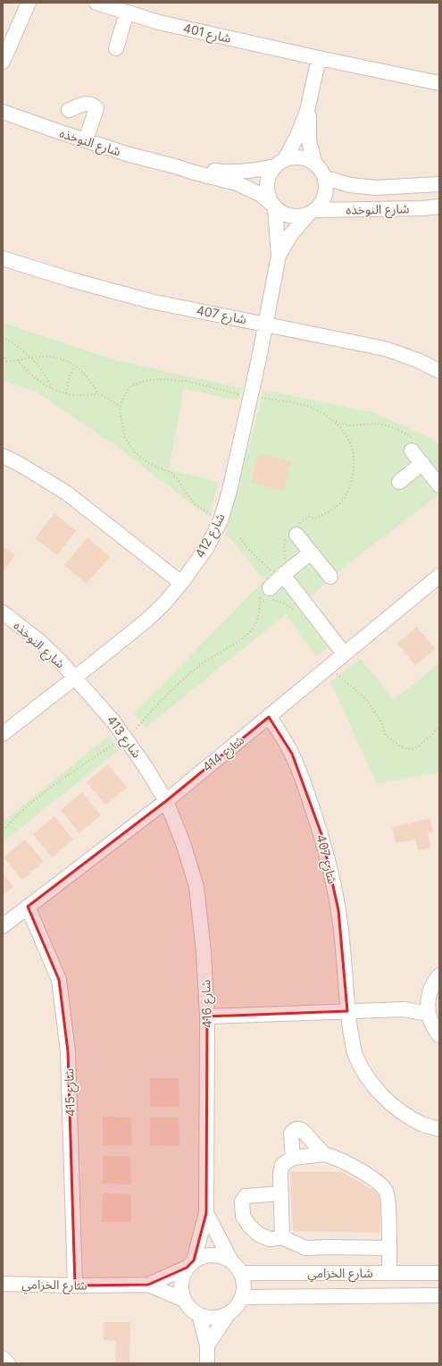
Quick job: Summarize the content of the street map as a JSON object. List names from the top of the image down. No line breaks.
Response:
{"streets":{"street":["شارع 401","شارع النوخذه","شارع 407","شارع 412","شارع 413","شارع 414","شارع 416","شارع 415","شارع الخزامي"]},"crossings":[["شارع النوخذه","شارع 412"],["شارع النوخذه","شارع 413"],["شارع 407","شارع 412"],["شارع 407","شارع 414"],["شارع 412","شارع 413"],["شارع 413","شارع 414"],["شارع 413","شارع 416"],["شارع 414","شارع 416"],["شارع 414","شارع 415"],["شارع 416","شارع الخزامي"],["شارع 415","شارع الخزامي"]]}
